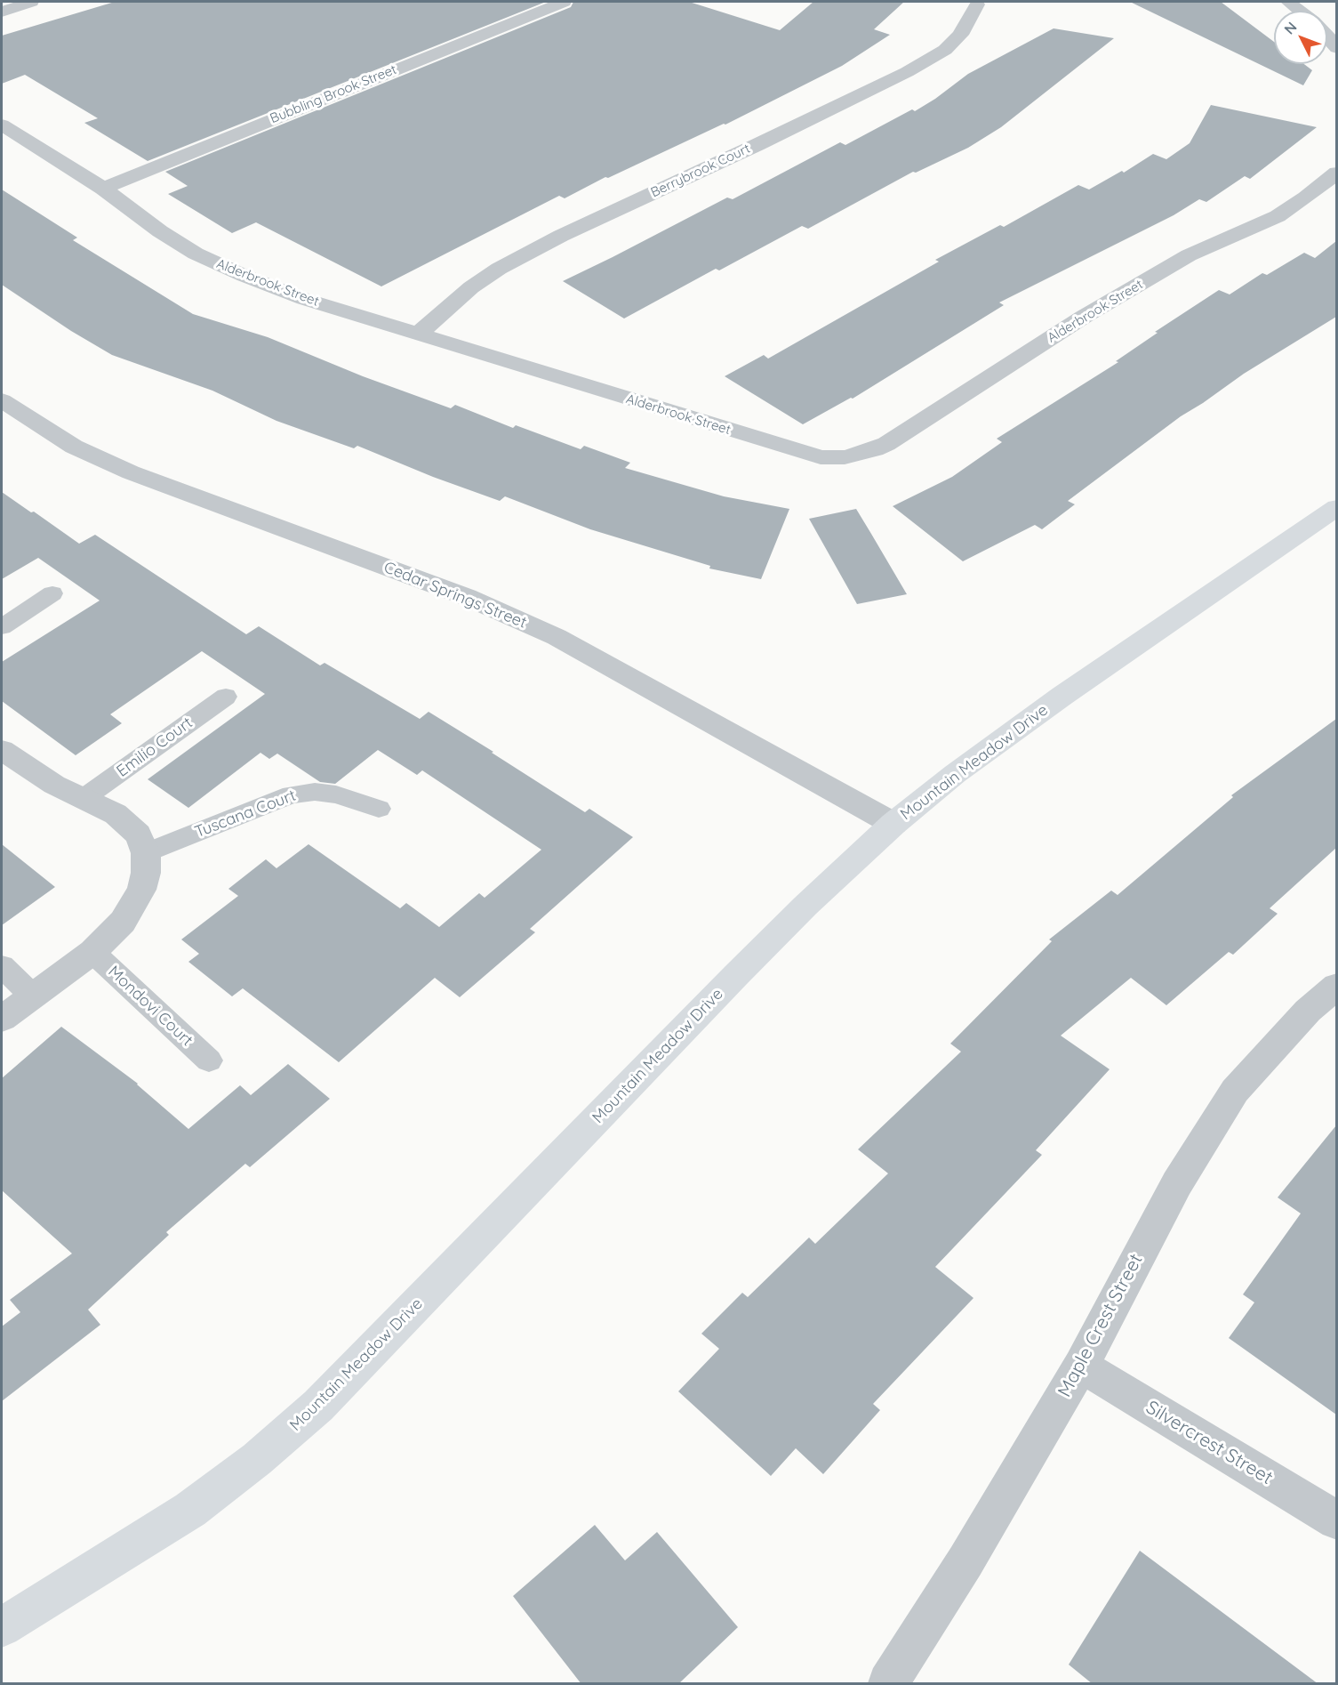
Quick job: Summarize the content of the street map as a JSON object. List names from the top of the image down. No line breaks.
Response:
{"streets":{"street":["Bubbling Brook Street","Berrybrook Court","Alderbrook Street","Cedar Springs Street","Mountain Meadow Drive","Maple Crest Street","Silvercrest Street"],"lane":["Emilio Court","Tuscana Court","Mondovi Court"]},"crossings":[["Bubbling Brook Street","Alderbrook Street"],["Berrybrook Court","Alderbrook Street"],["Cedar Springs Street","Mountain Meadow Drive"],["Maple Crest Street","Silvercrest Street"]],"north":"top left"}
